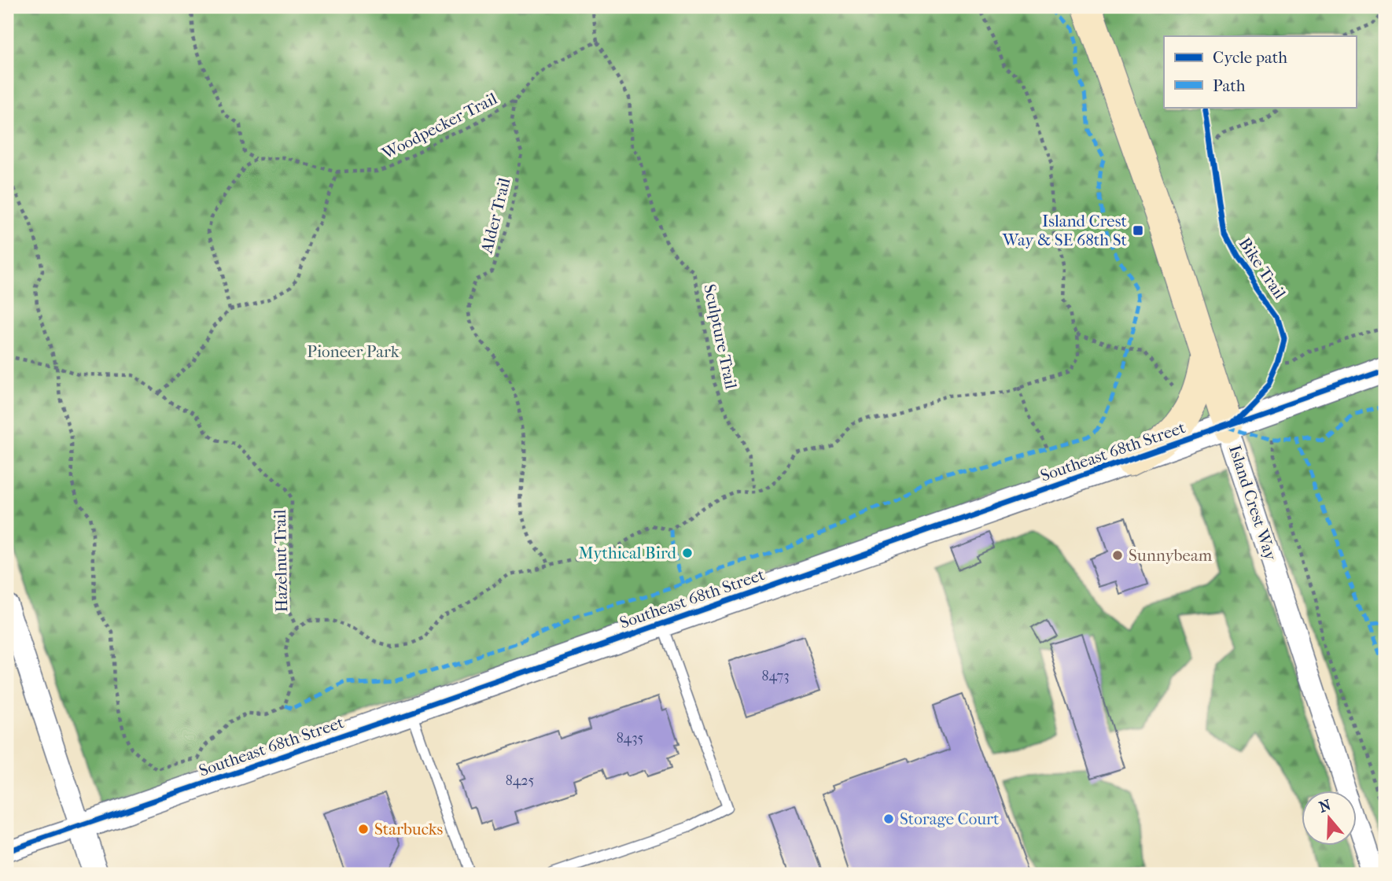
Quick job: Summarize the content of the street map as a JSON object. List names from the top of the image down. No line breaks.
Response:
{"streets":{"main road":["Island Crest Way"],"street":["Southeast 68th Street"],"path":["Woodpecker Trail","Alder Trail","Sculpture Trail","Hazelnut Trail"],"cycle path":["Bike Trail"]},"crossings":[["Woodpecker Trail","Alder Trail"],["Woodpecker Trail","Sculpture Trail"],["Southeast 68th Street","Island Crest Way"]],"parks":["Pioneer Park"],"places":{"transit":["Island Crest Way & SE 68th St"],"other":["Mythical Bird","Sunnybeam","Storage Court","Starbucks"]},"house_numbers":["8473","8435","8425"],"legend":["Cycle path","Path"],"north":"top"}
